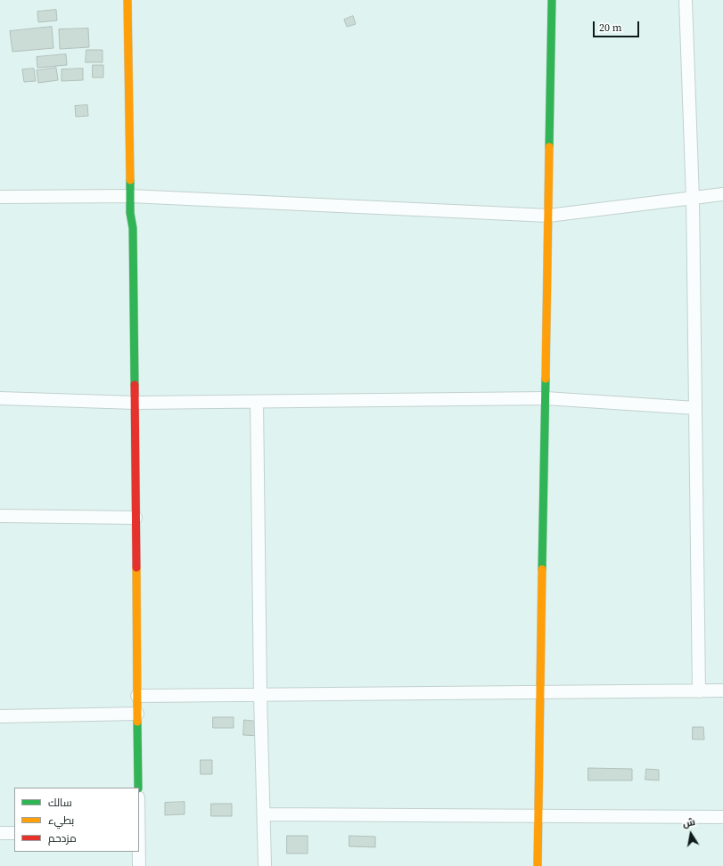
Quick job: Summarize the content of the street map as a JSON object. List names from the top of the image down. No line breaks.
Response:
{"legend":["سالك","بطيء","مزدحم"],"scale_bar":"20 m","north":"top"}
